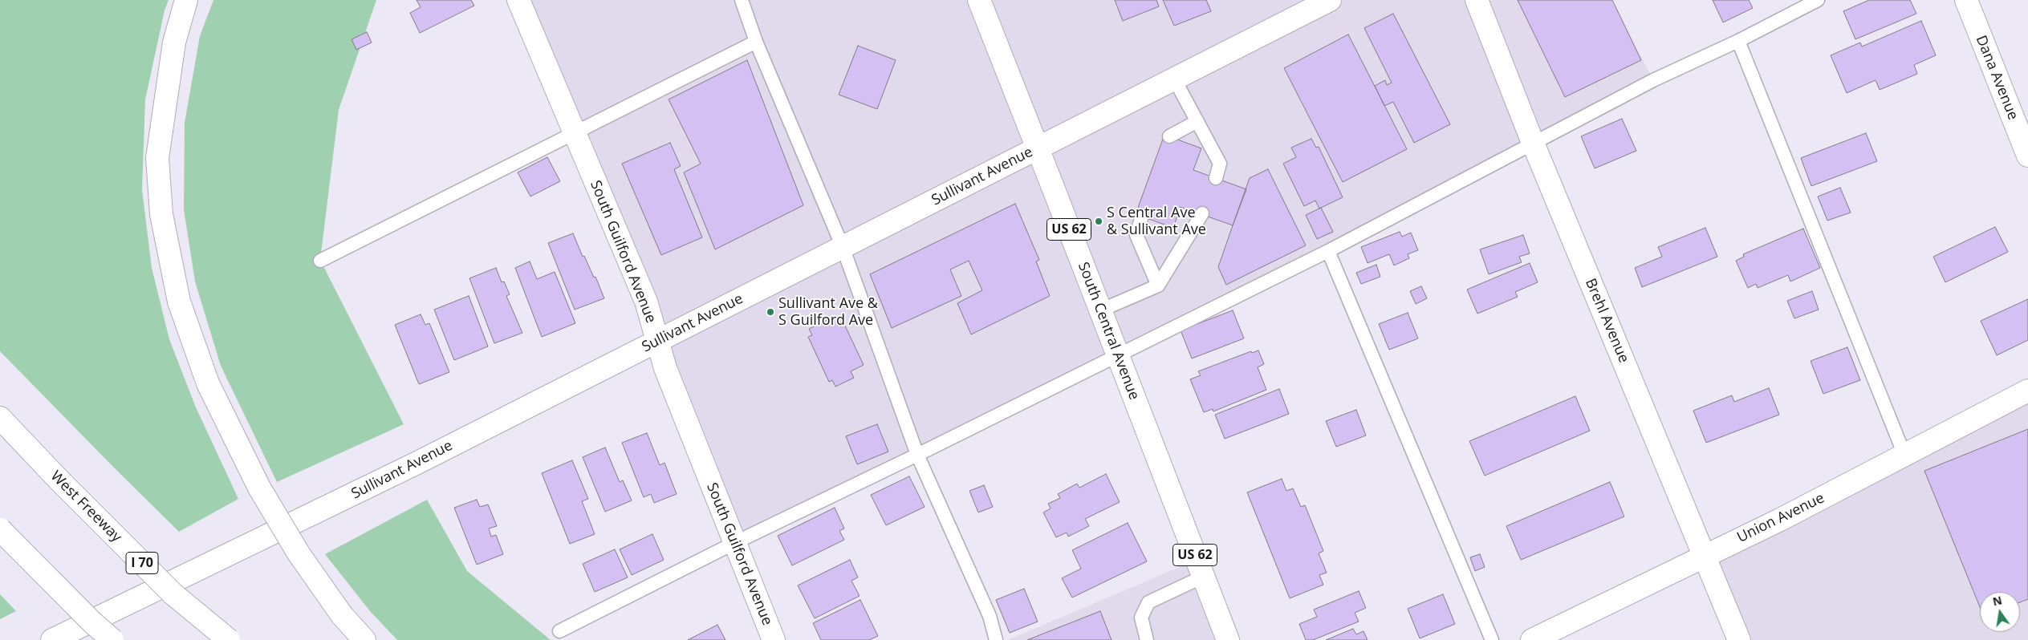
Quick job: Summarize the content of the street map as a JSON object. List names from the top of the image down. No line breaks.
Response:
{"streets":{"main road":["Dana Avenue","Sullivant Avenue","US 62","South Guilford Avenue","Brehl Avenue","South Central Avenue","West Freeway","Union Avenue","I 70"]},"crossings":[["Sullivant Avenue","South Guilford Avenue"],["Sullivant Avenue","South Central Avenue"],["Brehl Avenue","Union Avenue"]],"places":["S Central Ave & Sullivant Ave","Sullivant Ave & S Guilford Ave"],"north":"top"}
